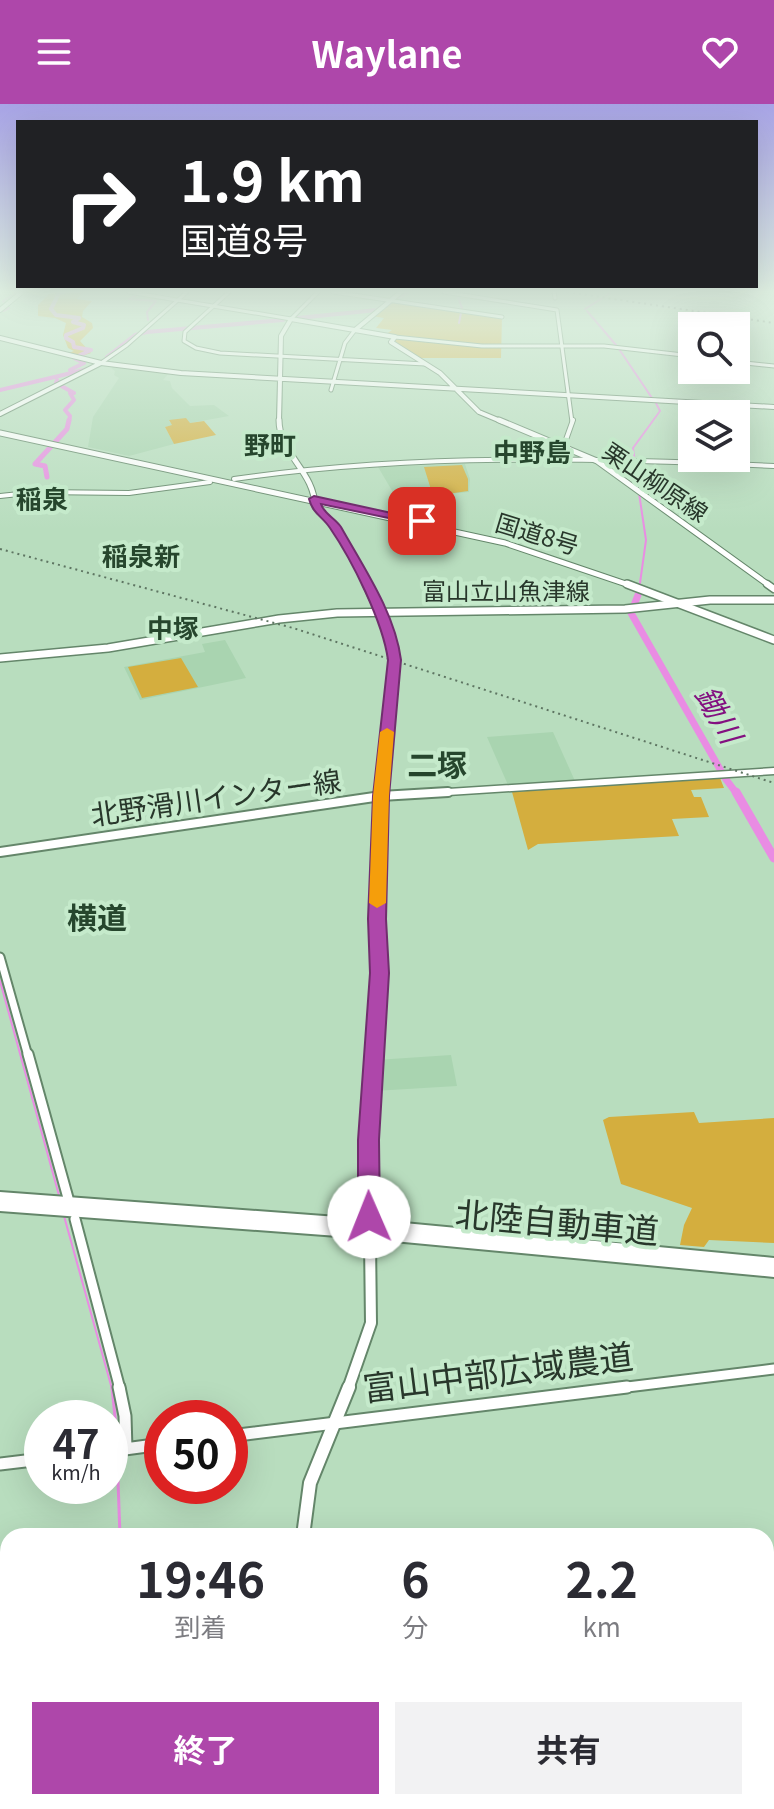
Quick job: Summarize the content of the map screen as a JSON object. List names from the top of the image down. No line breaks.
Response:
{"streets":{"highway":["北陸自動車道"],"main road":["栗山柳原線","国道8号","富山立山魚津線","北野滑川インター線"],"street":["富山中部広域農道"]},"crossings":[["国道8号","富山立山魚津線"]],"districts":["野町","中野島","稲泉","稲泉新","中塚","二塚","横道"],"water":["鋤川"],"page":{"header":"Waylane","turn":["1.9 km","国道8号"],"speed":"47 km/h","limit":"50","eta":["19:46","到着","6","分","2.2","km"],"buttons":["終了","共有"]}}
